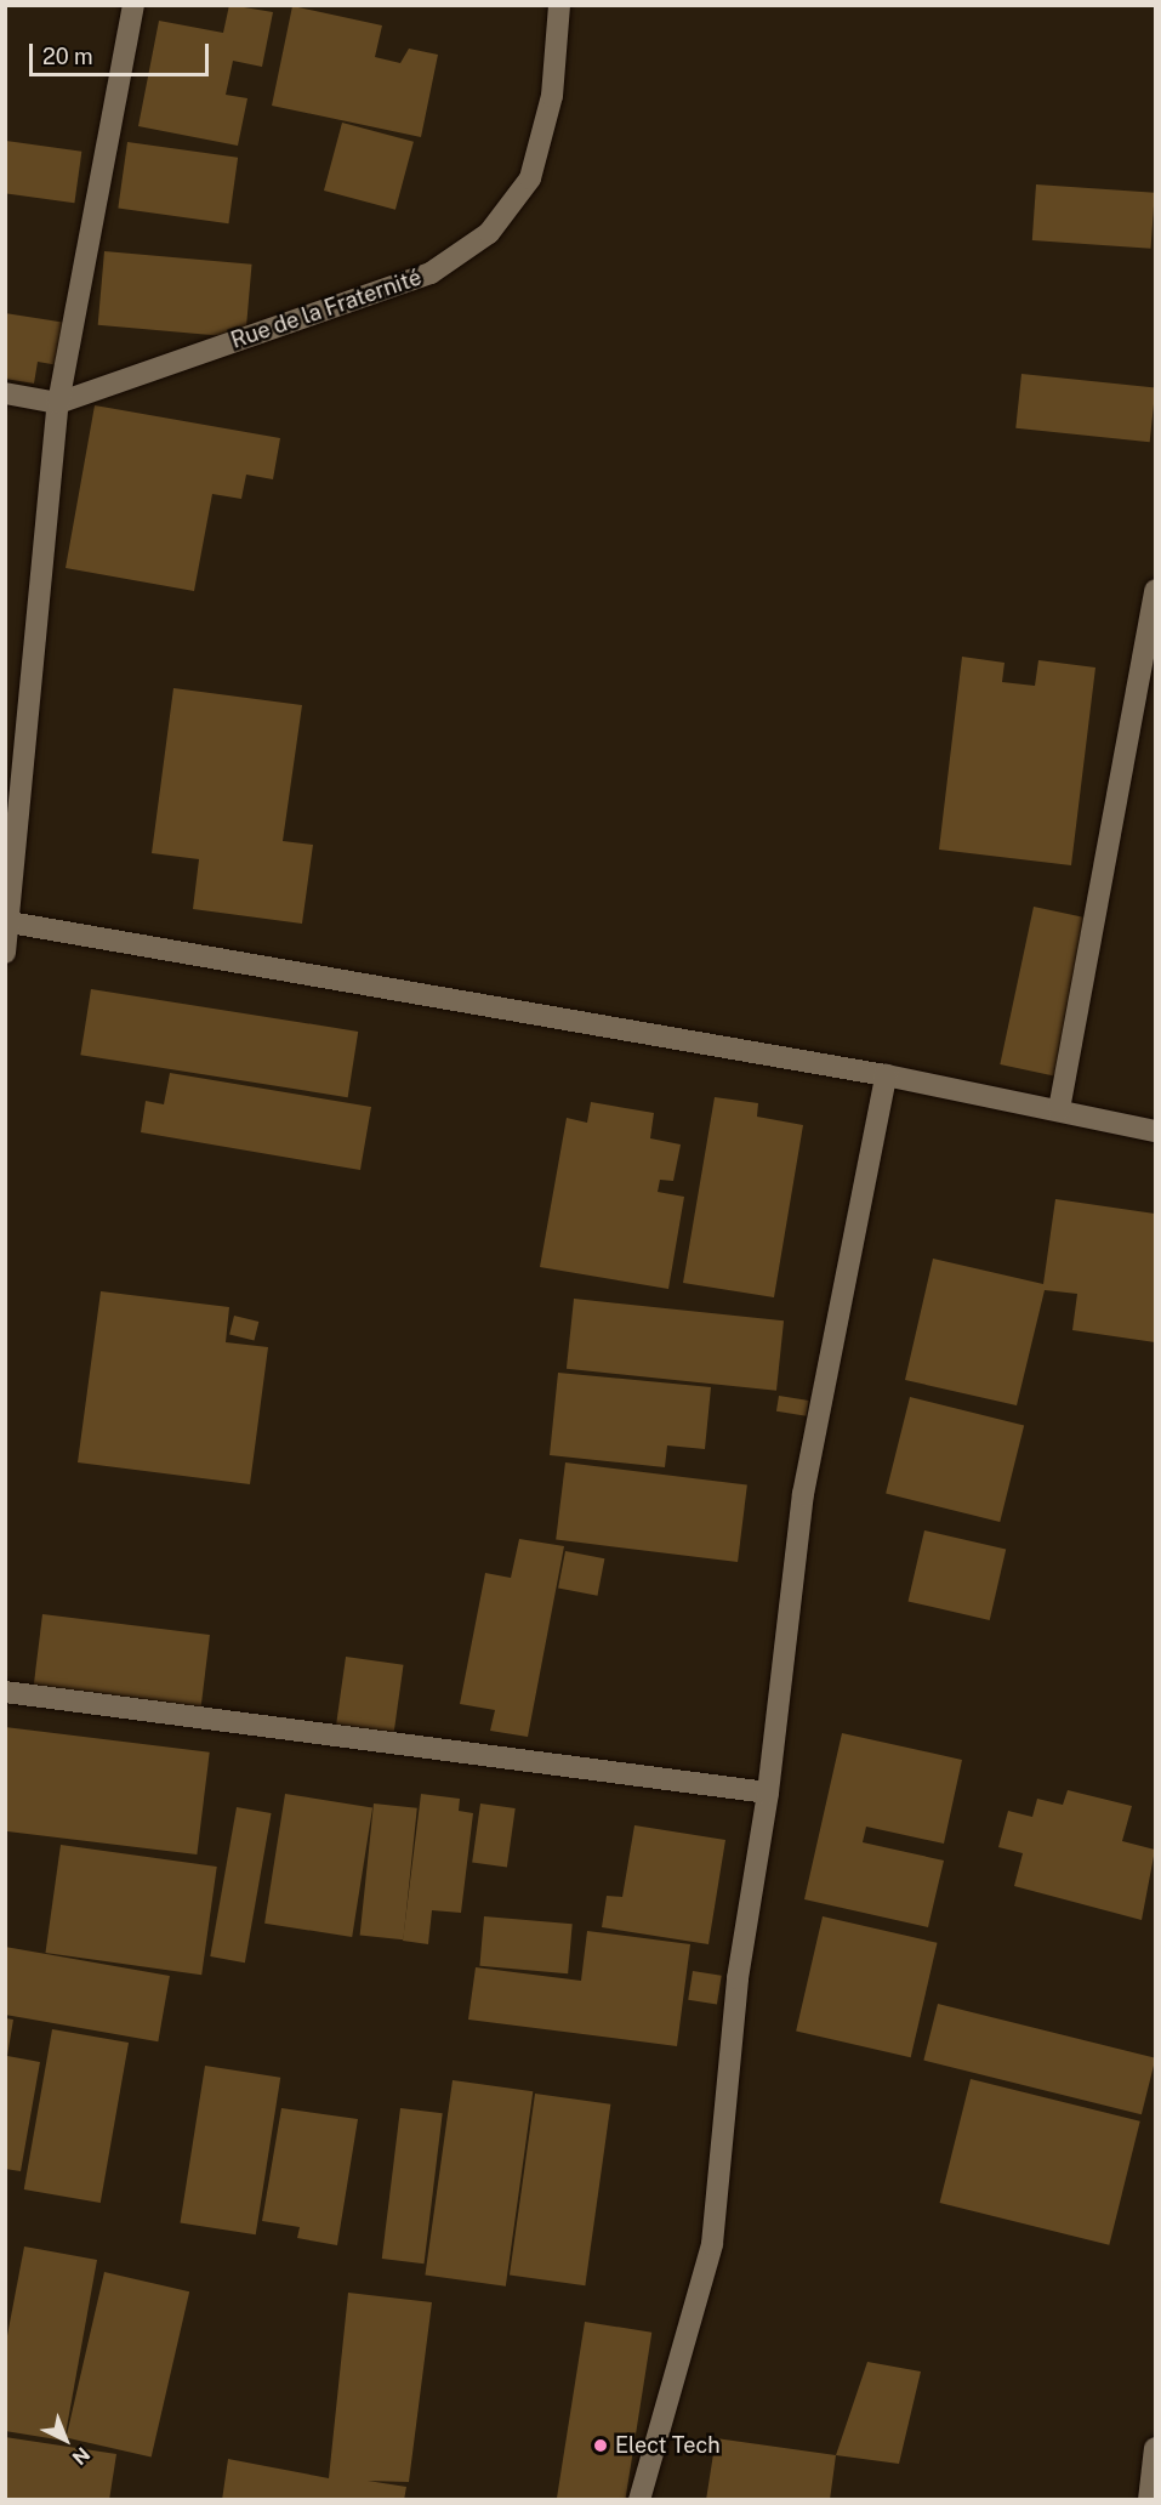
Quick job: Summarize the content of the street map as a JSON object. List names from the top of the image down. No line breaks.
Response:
{"streets":{"street":["Rue de la Fraternité"]},"places":["Elect Tech"],"scale_bar":"20 m","north":"bottom right"}
